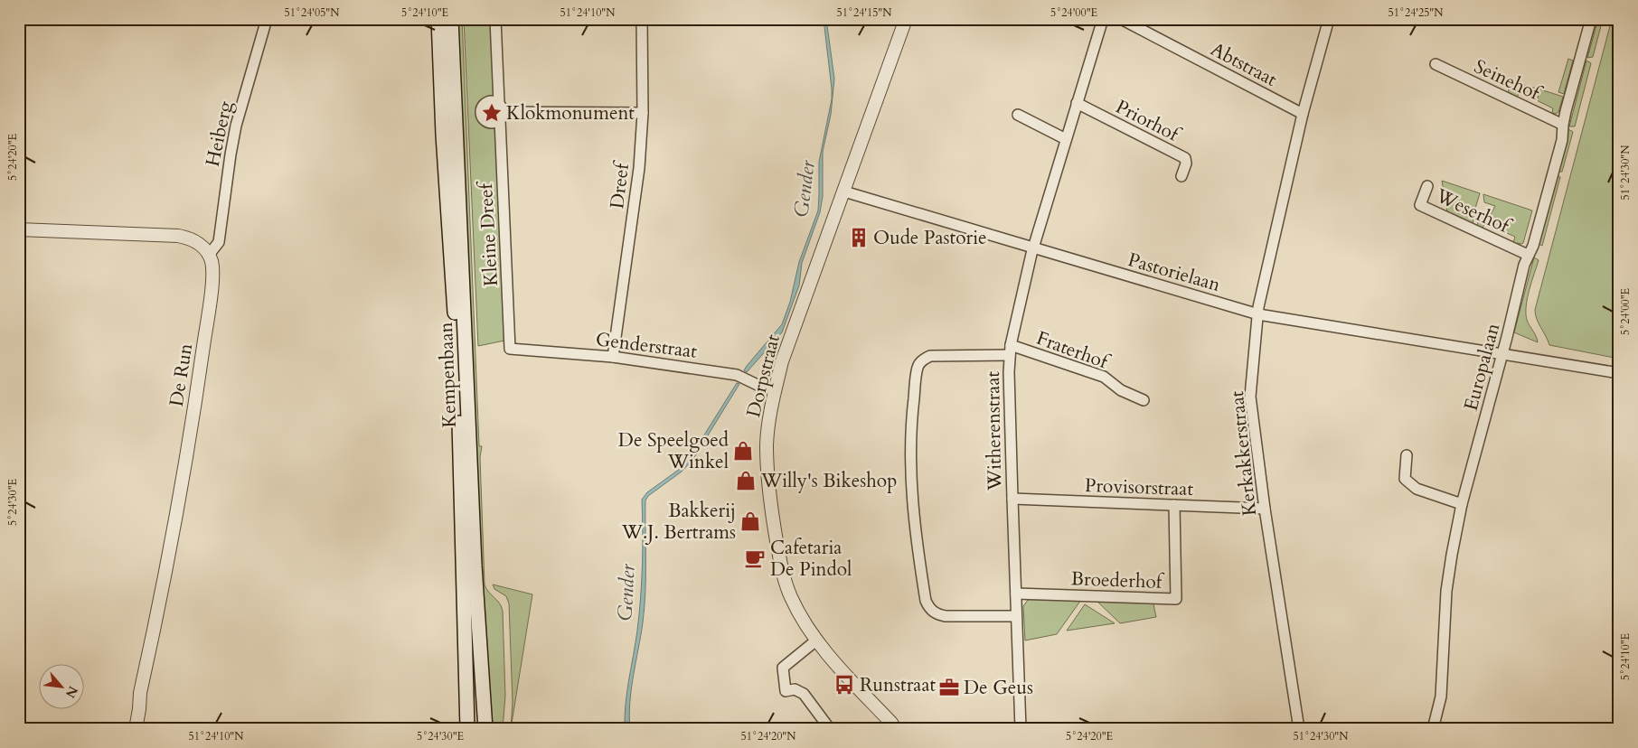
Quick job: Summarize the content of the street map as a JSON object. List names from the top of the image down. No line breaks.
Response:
{"streets":{"main road":["Kempenbaan"],"street":["Abtstraat","Seinehof","Priorhof","Heiberg","Dreef","Weserhof","Kleine Dreef","Pastorielaan","Genderstraat","Fraterhof","Europalaan","De Run","Dorpstraat","Witherenstraat","Kerkakkerstraat","Provisorstraat","Broederhof"]},"crossings":[["Abtstraat","Kerkakkerstraat"],["Seinehof","Europalaan"],["Priorhof","Witherenstraat"],["Heiberg","De Run"],["Dreef","Genderstraat"],["Weserhof","Europalaan"],["Kleine Dreef","Genderstraat"],["Pastorielaan","Europalaan"],["Pastorielaan","Dorpstraat"],["Pastorielaan","Witherenstraat"],["Pastorielaan","Kerkakkerstraat"],["Genderstraat","Dorpstraat"],["Fraterhof","Witherenstraat"],["Witherenstraat","Provisorstraat"],["Witherenstraat","Broederhof"],["Kerkakkerstraat","Provisorstraat"],["Provisorstraat","Broederhof"]],"water":["Gender"],"places":{"place":["Klokmonument"],"building":["Oude Pastorie"],"shop":["De Speelgoed Winkel","Willy's Bikeshop","Bakkerij W.J. Bertrams"],"cafe":["Cafetaria De Pindol"],"bus stop":["Runstraat"],"office":["De Geus"]},"north":"bottom right","coordinates":["51°24'05\"N","5°24'10\"E","51°24'10\"N","51°24'15\"N","5°24'00\"E","51°24'25\"N","5°24'20\"E","51°24'30\"N","5°24'30\"E","51°24'20\"N"]}
